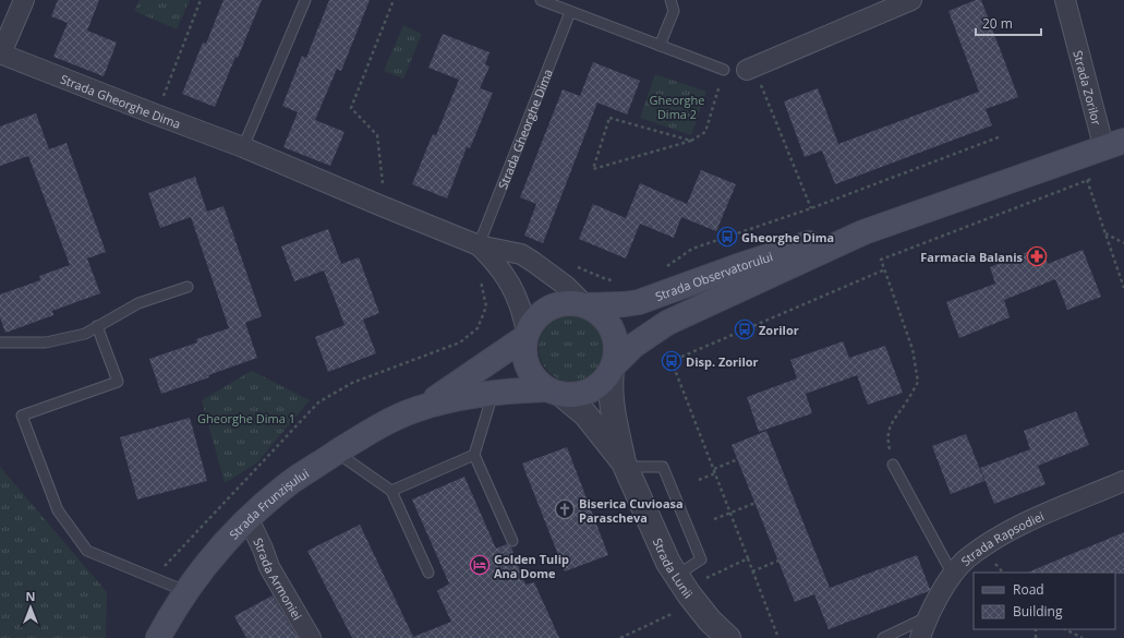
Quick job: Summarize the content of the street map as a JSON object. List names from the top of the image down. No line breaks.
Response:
{"streets":{"main road":["Strada Observatorului","Strada Frunzișului"],"street":["Strada Zorilor","Strada Gheorghe Dima","Strada Rapsodiei","Strada Lunii","Strada Armoniei"]},"crossings":[["Strada Zorilor","Strada Observatorului"],["Strada Gheorghe Dima","Strada Observatorului"],["Strada Gheorghe Dima","Strada Frunzișului"],["Strada Gheorghe Dima","Strada Lunii"],["Strada Observatorului","Strada Frunzișului"],["Strada Observatorului","Strada Lunii"],["Strada Frunzișului","Strada Lunii"],["Strada Frunzișului","Strada Armoniei"]],"parks":["Gheorghe Dima 2","Gheorghe Dima 1"],"places":{"bus stop":["Gheorghe Dima","Zorilor","Disp. Zorilor"],"pharmacy":["Farmacia Balanis"],"church":["Biserica Cuvioasa Parascheva"],"hotel":["Golden Tulip Ana Dome"]},"legend":["Road","Building"],"scale_bar":"20 m","north":"top"}
